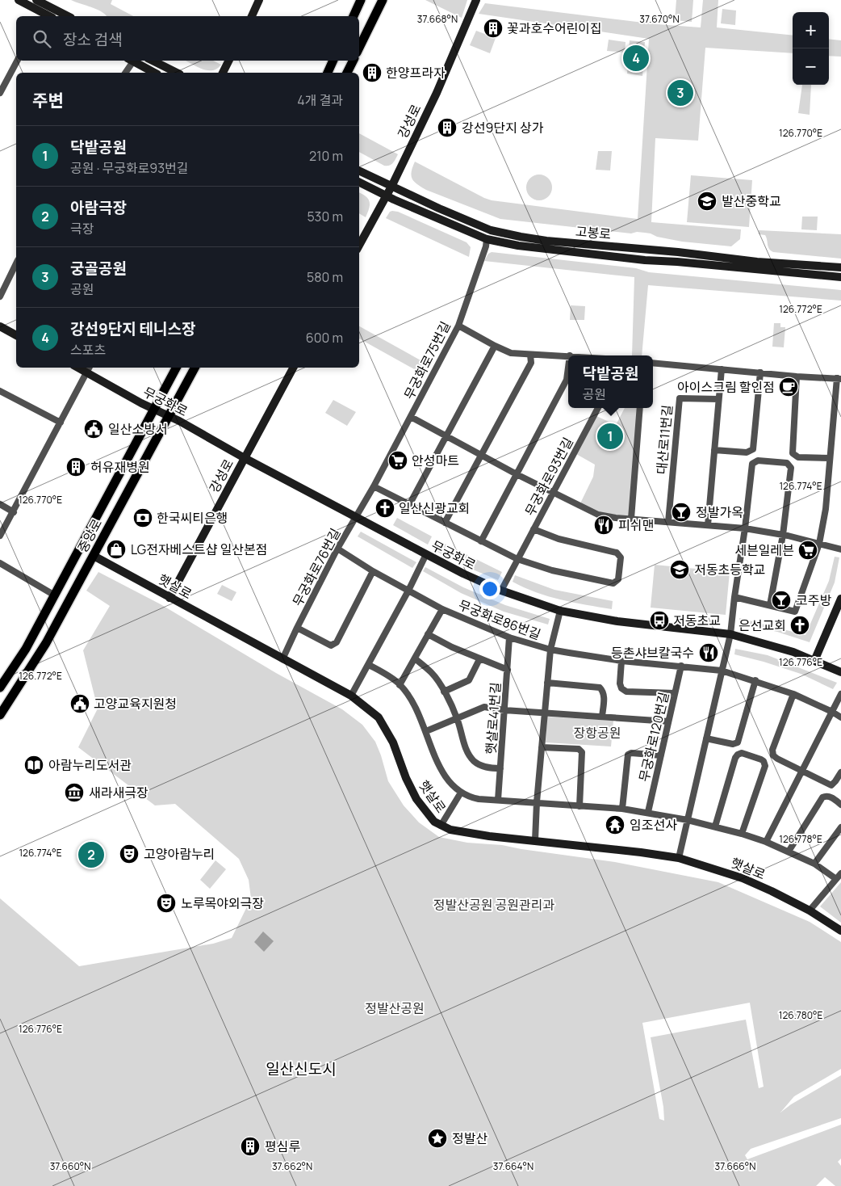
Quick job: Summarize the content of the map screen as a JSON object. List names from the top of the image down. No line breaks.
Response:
{"streets":{"main road":["강성로","고봉로","무궁화로","중앙로","햇살로"],"street":["무궁화로75번길","대산로11번길","무궁화로93번길","무궁화로76번길","무궁화로86번길","햇살로41번길","무궁화로120번길"]},"crossings":[["강성로","고봉로"],["강성로","무궁화로"],["강성로","햇살로"],["고봉로","무궁화로75번길"],["무궁화로75번길","무궁화로"],["무궁화로75번길","무궁화로76번길"],["무궁화로","무궁화로93번길"],["무궁화로","중앙로"],["무궁화로","무궁화로76번길"],["중앙로","햇살로"],["무궁화로76번길","햇살로"],["무궁화로76번길","무궁화로86번길"],["무궁화로86번길","햇살로41번길"]],"districts":["일산신도시"],"parks":["장항공원","정발산공원 공원관리과","정발산공원"],"places":{"building":["꽃과호수어린이집","한양프라자","강선9단지 상가","허유재병원","평심루"],"school or university":["발산중학교","저동초등학교"],"cafe":["아이스크림 할인점"],"public building":["일산소방서","고양교육지원청"],"supermarket":["안성마트","세븐일레븐"],"church":["일산신광교회","은선교회"],"bar":["정발가옥","코주방"],"bank":["한국씨티은행"],"restaurant":["피쉬맨","등촌샤브칼국수"],"shop":["LG전자베스트샵 일산본점"],"bus stop":["저동초교"],"library":["아람누리도서관"],"museum":["새라새극장"],"temple":["임조선사"],"theatre":["고양아람누리","노루목야외극장"],"place":["정발산"]},"page":{"map_buttons":["+","−"],"search":"장소 검색","pins":["4","3","1","2"],"heading":["주변","4개 결과"],"list":[{"mark":"1","name":"닥밭공원","note":"공원 · 무궁화로93번길","value":"210 m"},{"mark":"2","name":"아람극장","note":"극장","value":"530 m"},{"mark":"3","name":"궁골공원","note":"공원","value":"580 m"},{"mark":"4","name":"강선9단지 테니스장","note":"스포츠","value":"600 m"}],"popup":["닥밭공원","공원"]},"coordinates":["37.668°N","37.670°N","126.770°E","126.772°E","126.774°E","126.776°E","126.778°E","126.780°E","37.660°N","37.662°N","37.664°N","37.666°N"]}
